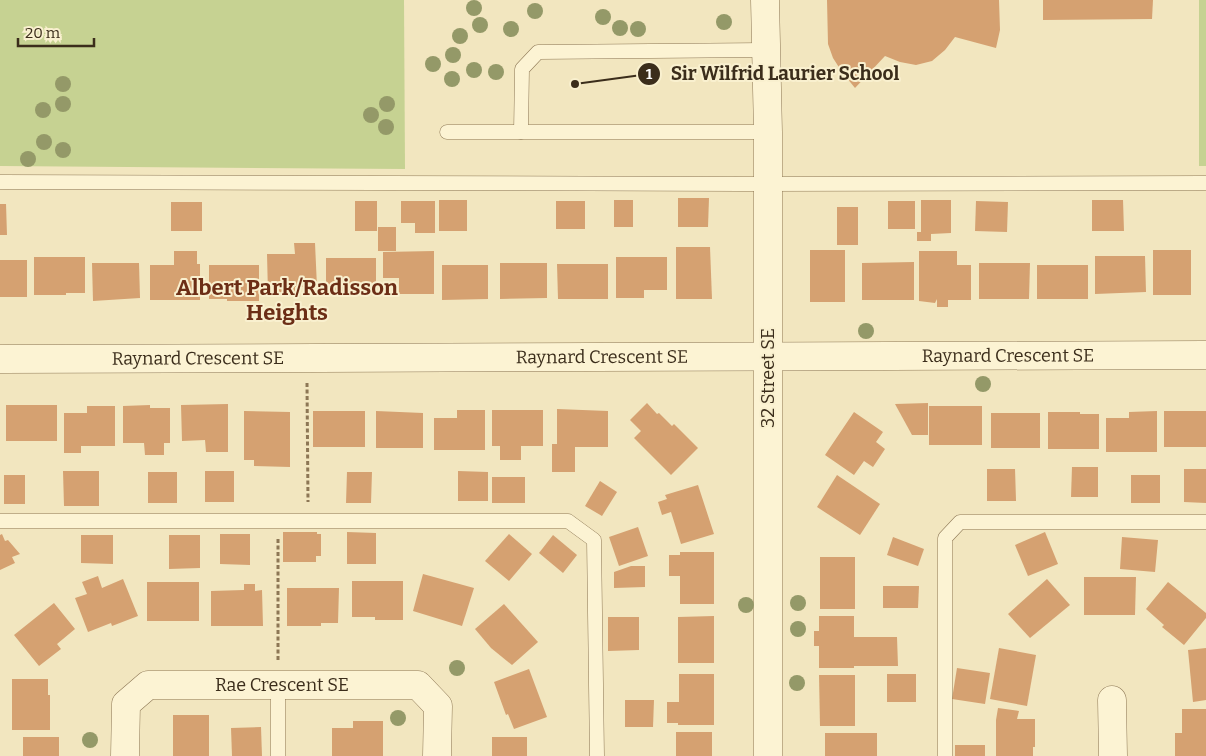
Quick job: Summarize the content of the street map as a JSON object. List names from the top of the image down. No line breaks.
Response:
{"streets":{"street":["Raynard Crescent SE","32 Street SE","Rae Crescent SE"]},"crossings":[["Raynard Crescent SE","32 Street SE"]],"districts":["Albert Park/Radisson Heights"],"places":["Sir Wilfrid Laurier School"],"scale_bar":"20 m"}
